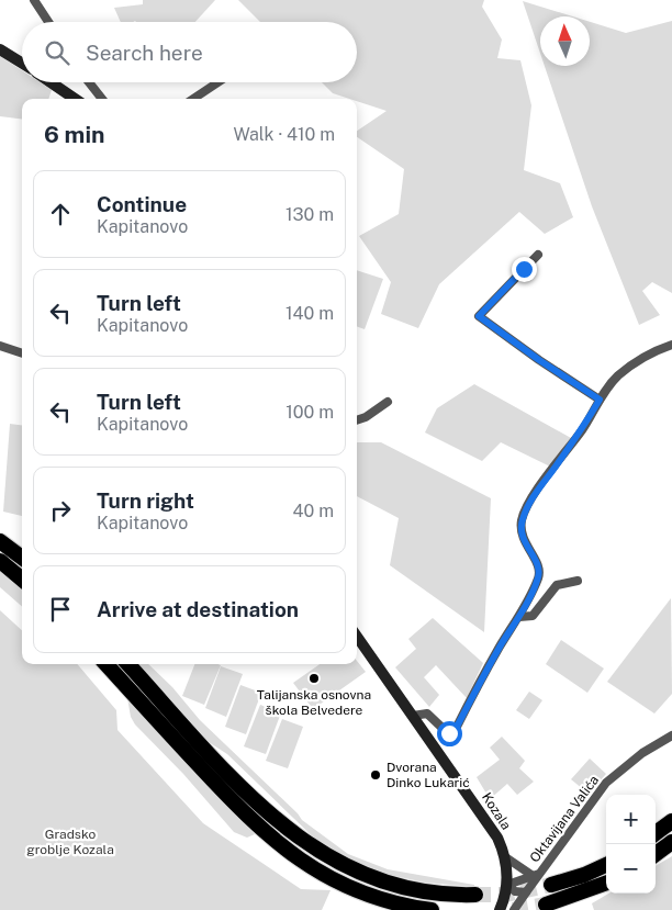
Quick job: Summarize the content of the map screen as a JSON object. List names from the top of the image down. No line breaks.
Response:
{"streets":{"main road":["Kozala"],"street":["Oktavijana Valića"]},"parks":["Gradsko groblje Kozala"],"places":["Talijanska osnovna škola Belvedere","Dvorana Dinko Lukarić"],"north":"top","page":{"search":"Search here","heading":["6 min","Walk · 410 m"],"list":[["Continue","Kapitanovo","130 m"],["Turn left","Kapitanovo","140 m"],["Turn left","Kapitanovo","100 m"],["Turn right","Kapitanovo","40 m"],"Arrive at destination"],"map_buttons":["+","−"]}}
